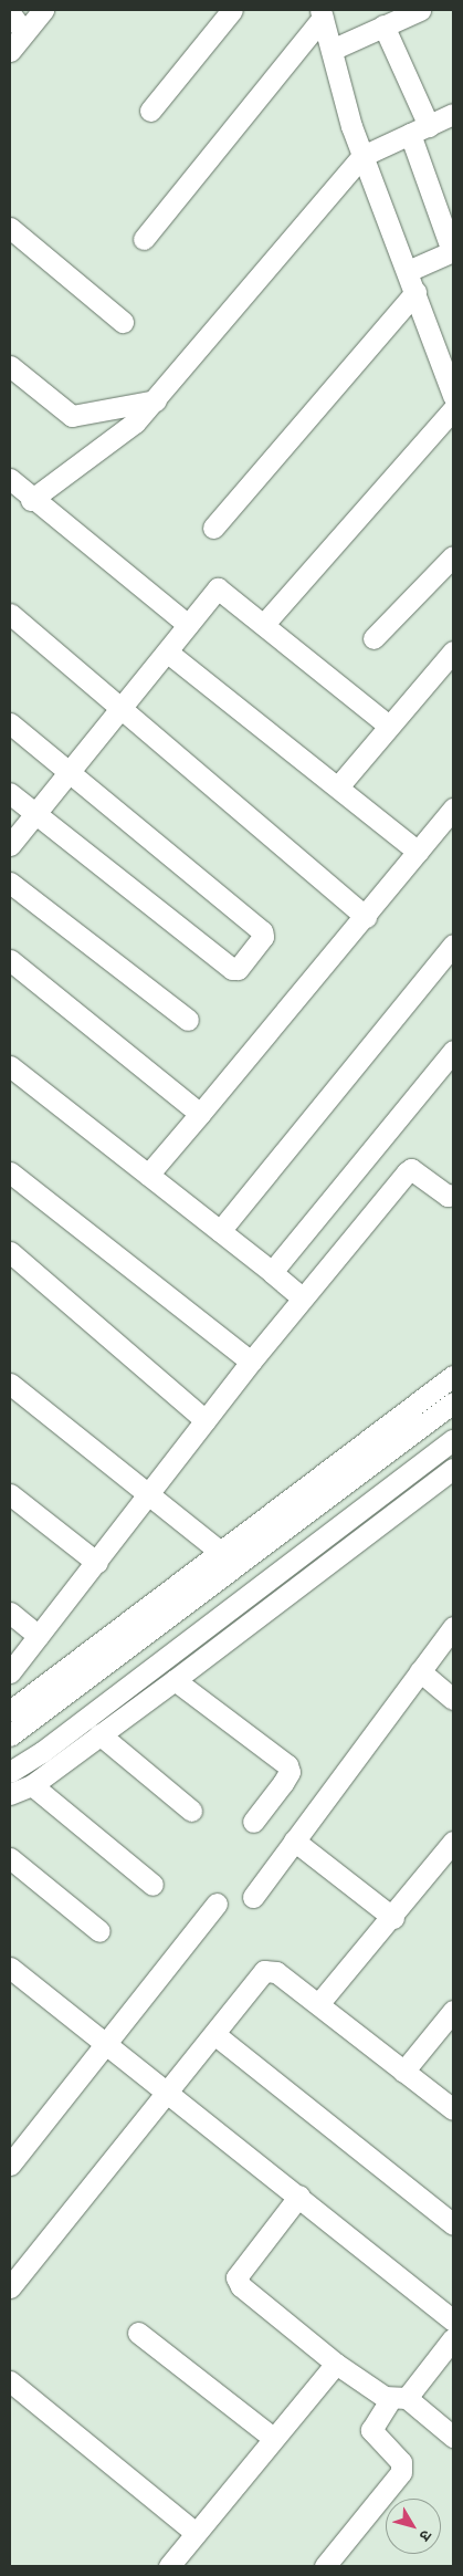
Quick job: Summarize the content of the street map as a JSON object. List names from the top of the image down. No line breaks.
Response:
{"north":"bottom right"}
